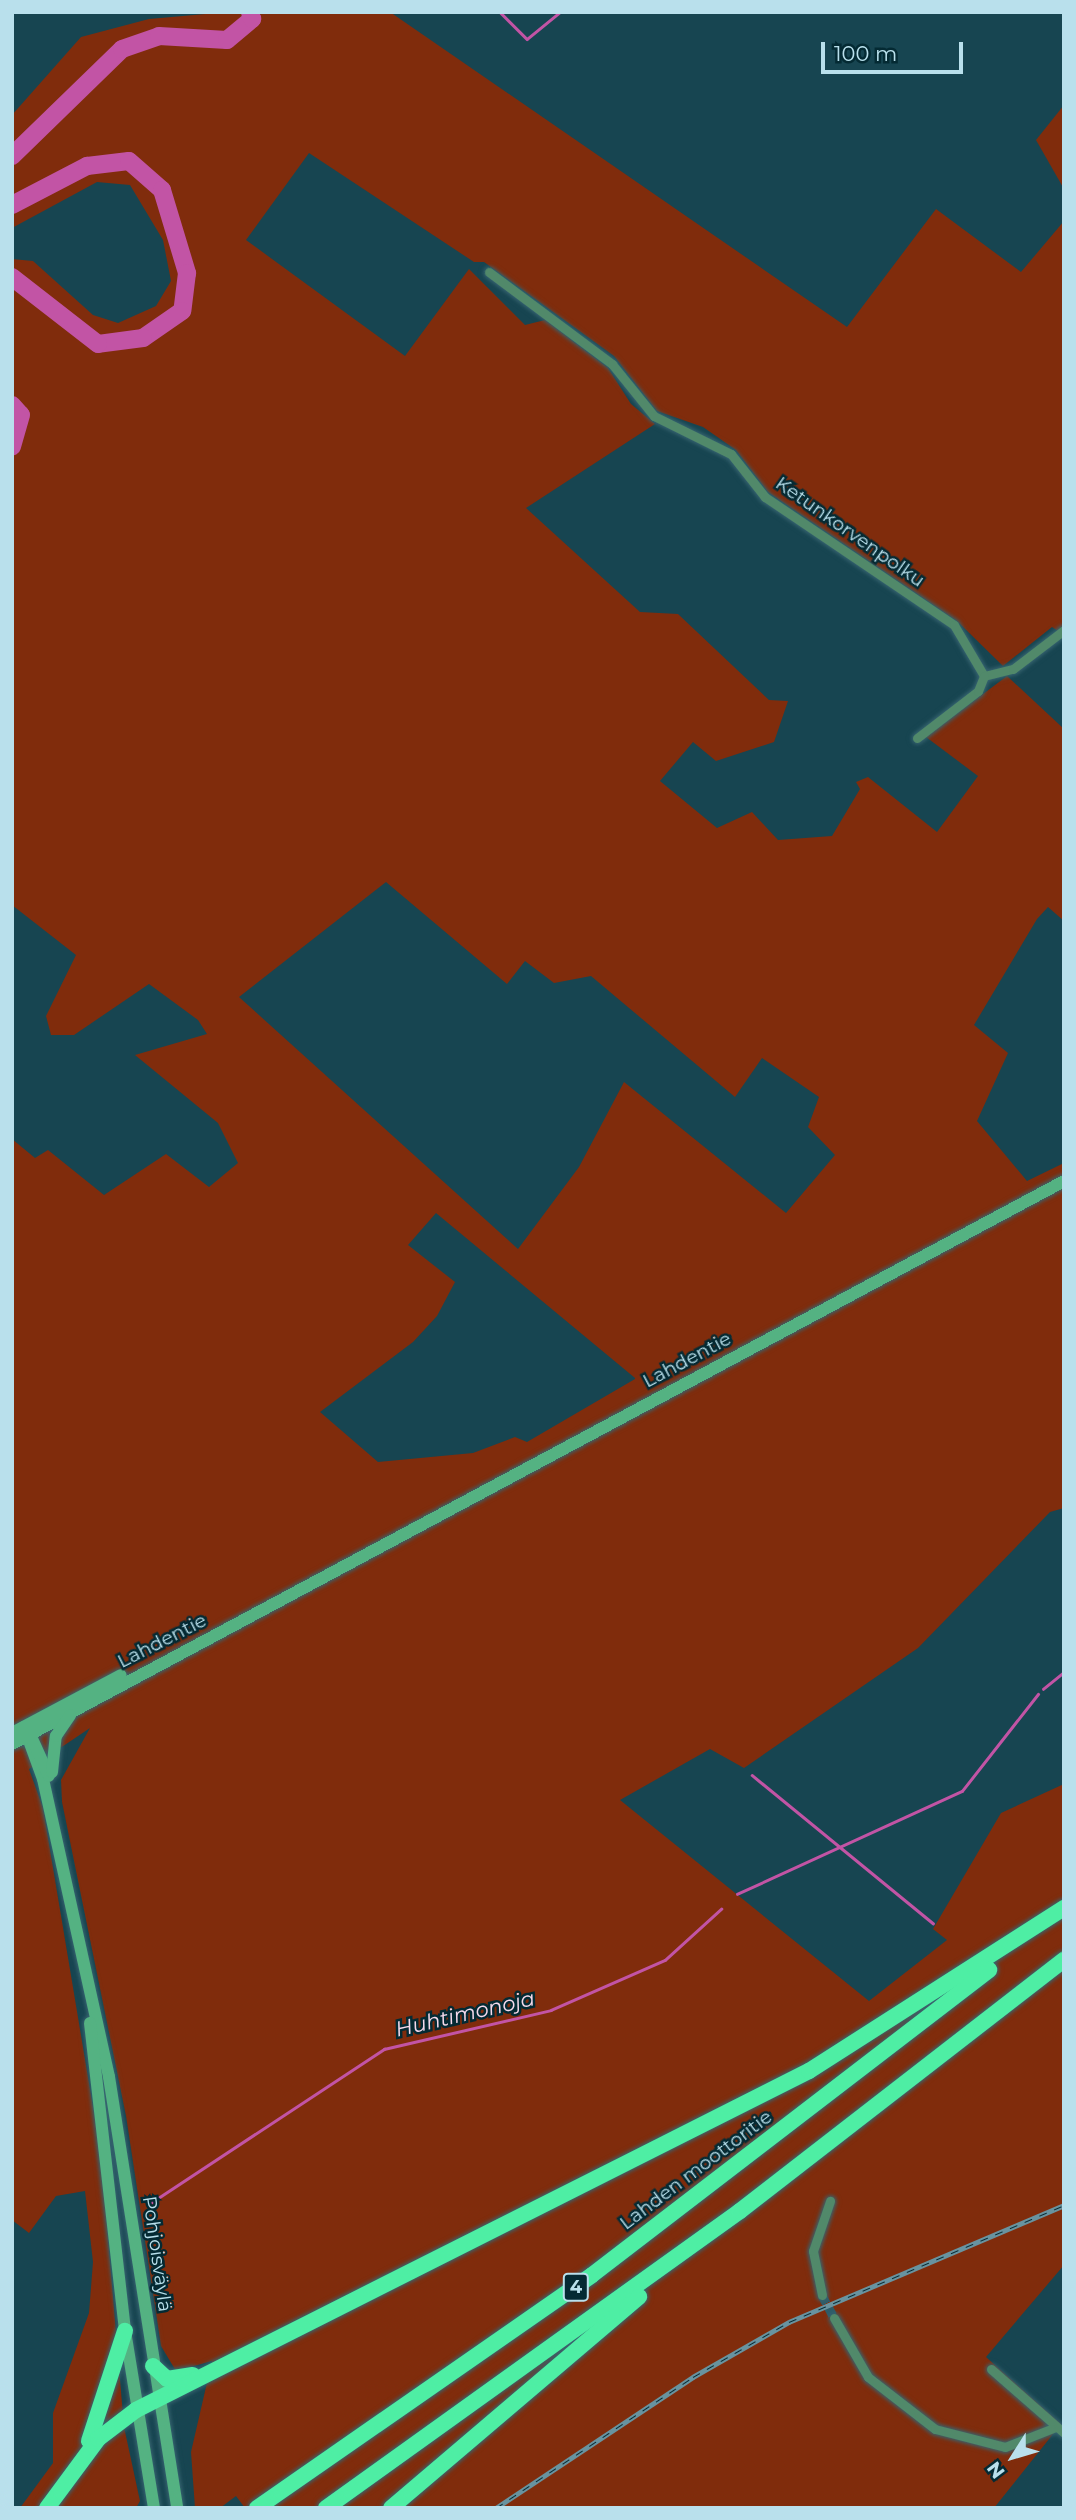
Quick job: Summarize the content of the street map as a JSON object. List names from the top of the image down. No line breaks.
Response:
{"streets":{"highway":["Lahden moottoritie","4"],"main road":["Lahdentie","Pohjoisväylä"],"street":["Ketunkorvenpolku"]},"crossings":[["Lahdentie","Pohjoisväylä"]],"water":["Huhtimonoja"],"scale_bar":"100 m","north":"bottom left"}
